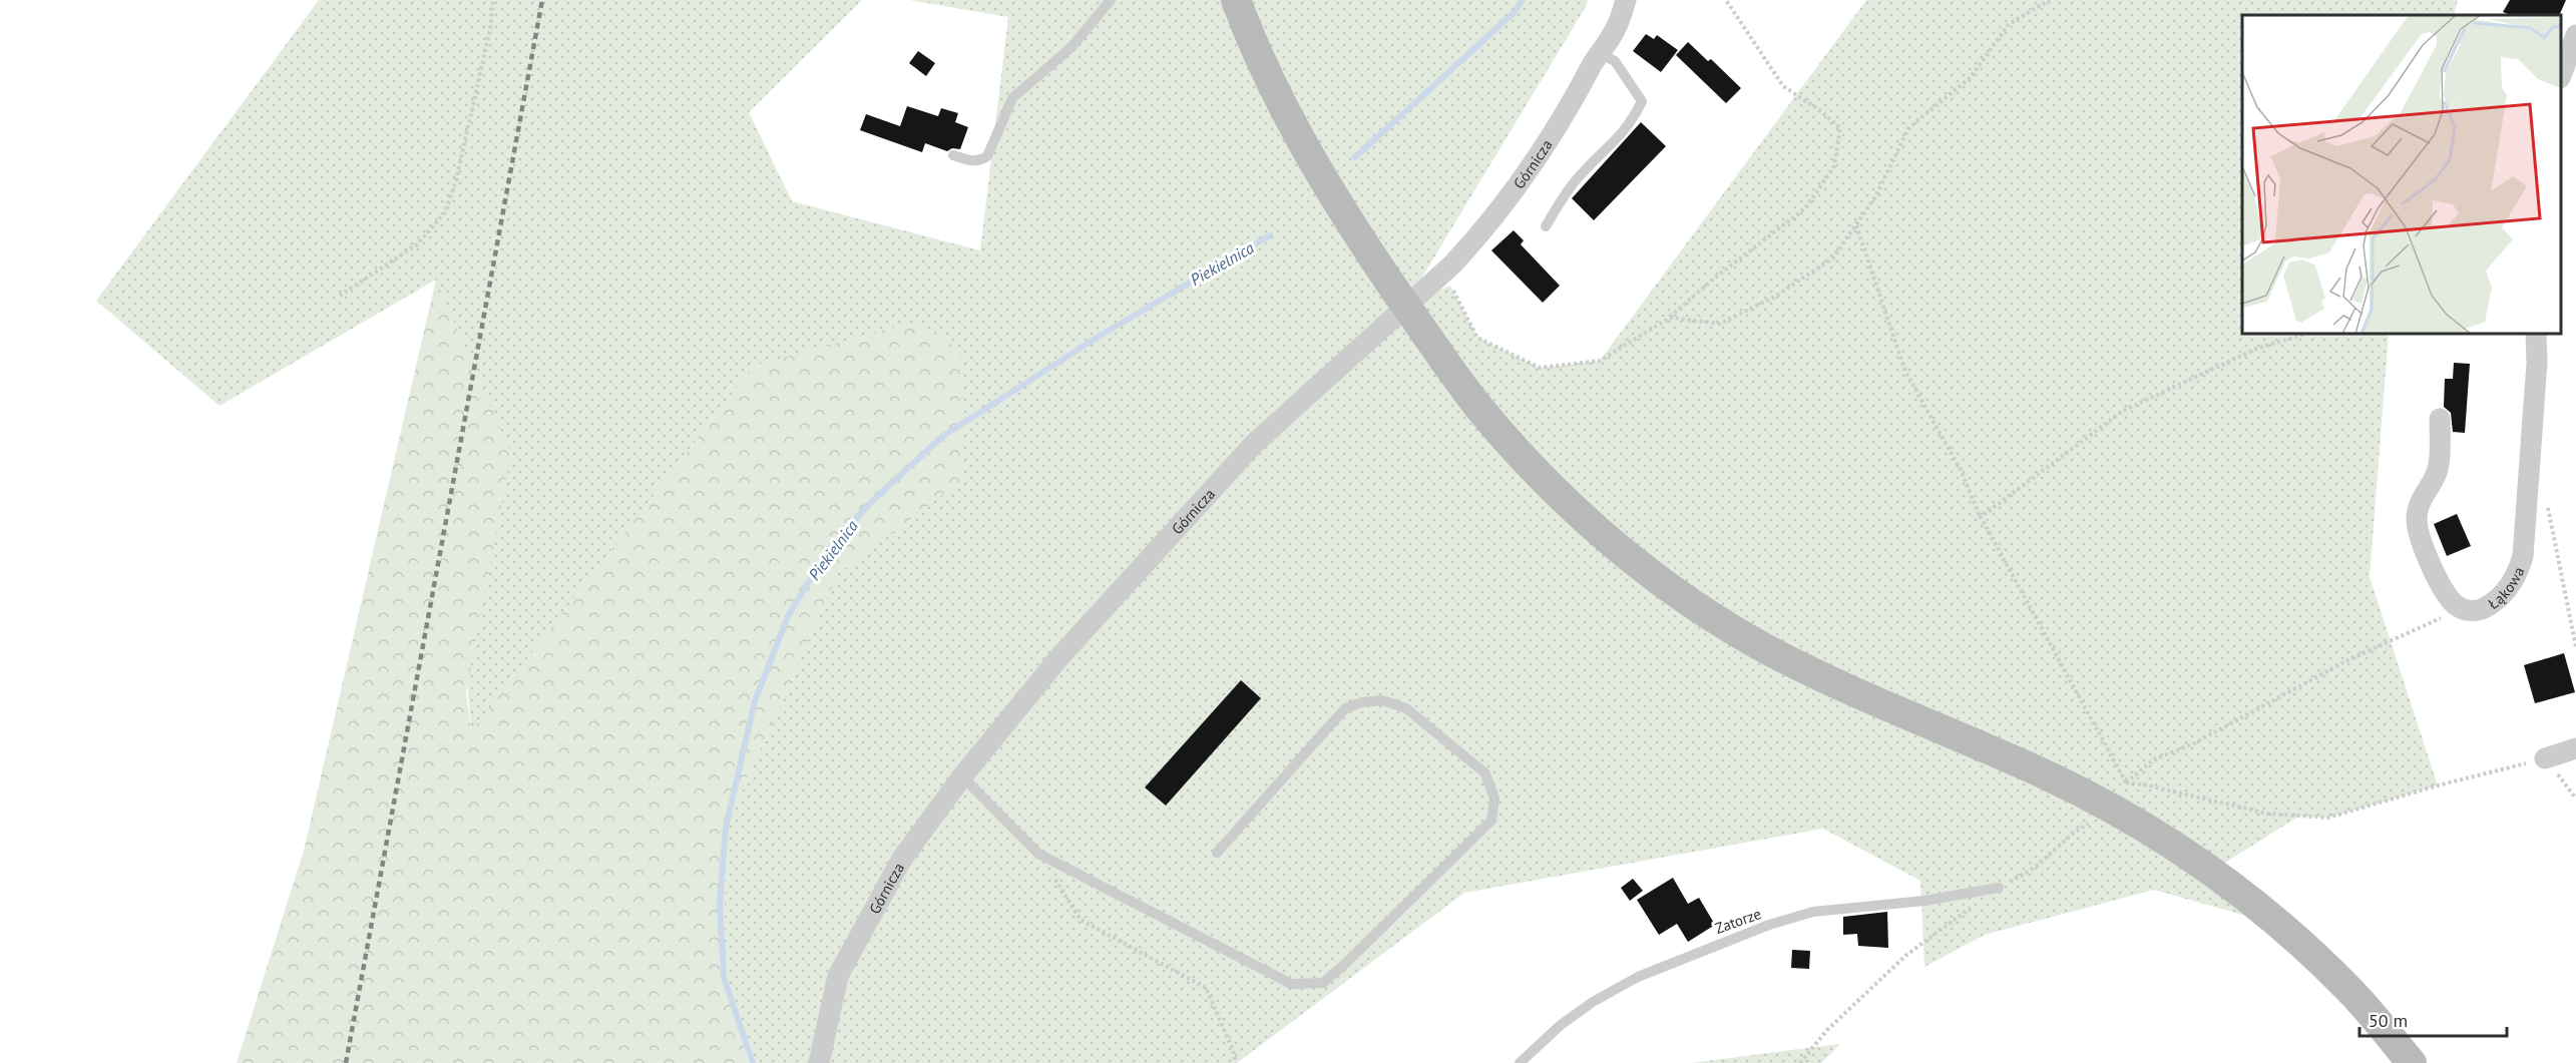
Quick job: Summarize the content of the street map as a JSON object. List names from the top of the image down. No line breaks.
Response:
{"streets":{"street":["Górnicza","Łąkowa"],"lane":["Zatorze"]},"water":["Piekielnica"],"scale_bar":"50 m"}
